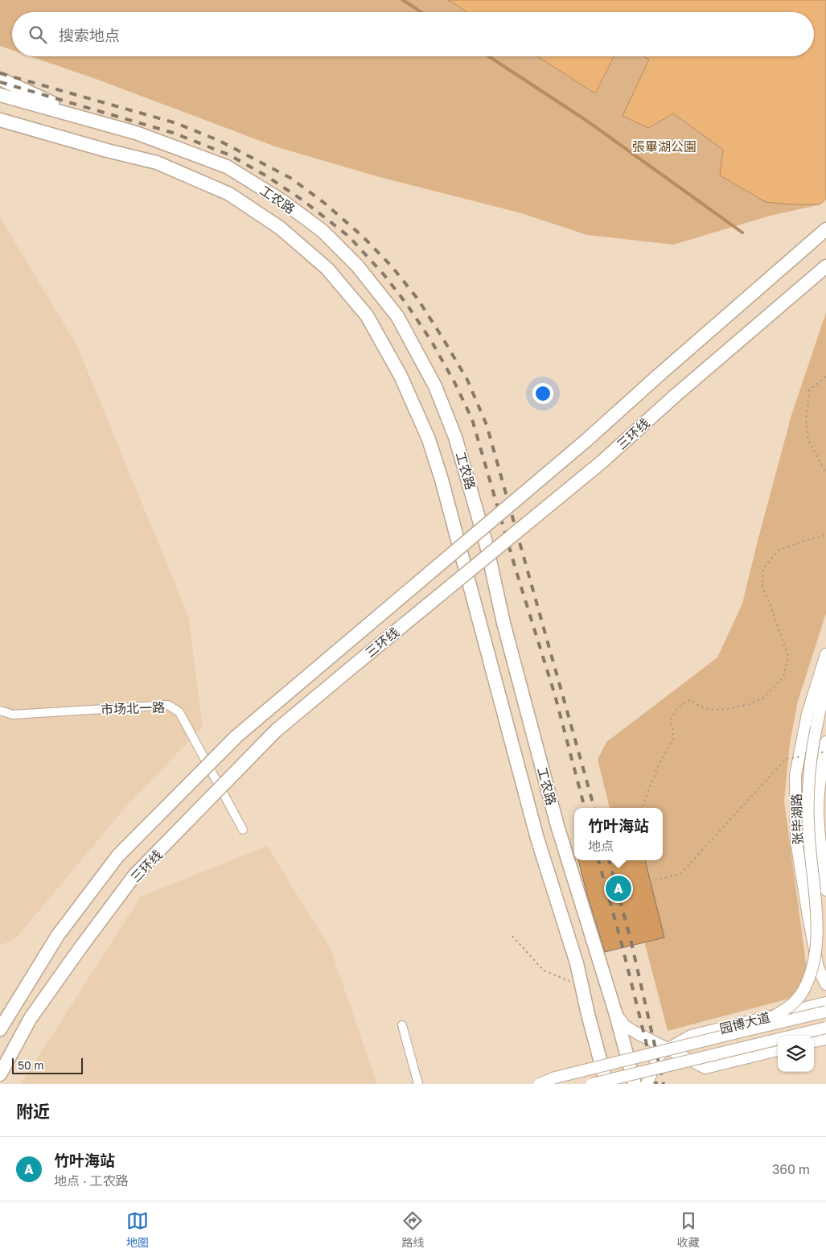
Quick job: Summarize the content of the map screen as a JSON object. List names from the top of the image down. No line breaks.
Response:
{"streets":{"highway":["工农路","三环线"],"main road":["张毕湖路","园博大道"],"street":["市场北一路"]},"parks":["張畢湖公園"],"scale_bar":"50 m","page":{"search":"搜索地点","popup":["竹叶海站","地点"],"pins":"A","scale":"50 m","heading":"附近","list":[{"mark":"A","name":"竹叶海站","note":"地点 · 工农路","value":"360 m"}],"nav":["地图","路线","收藏"]}}
